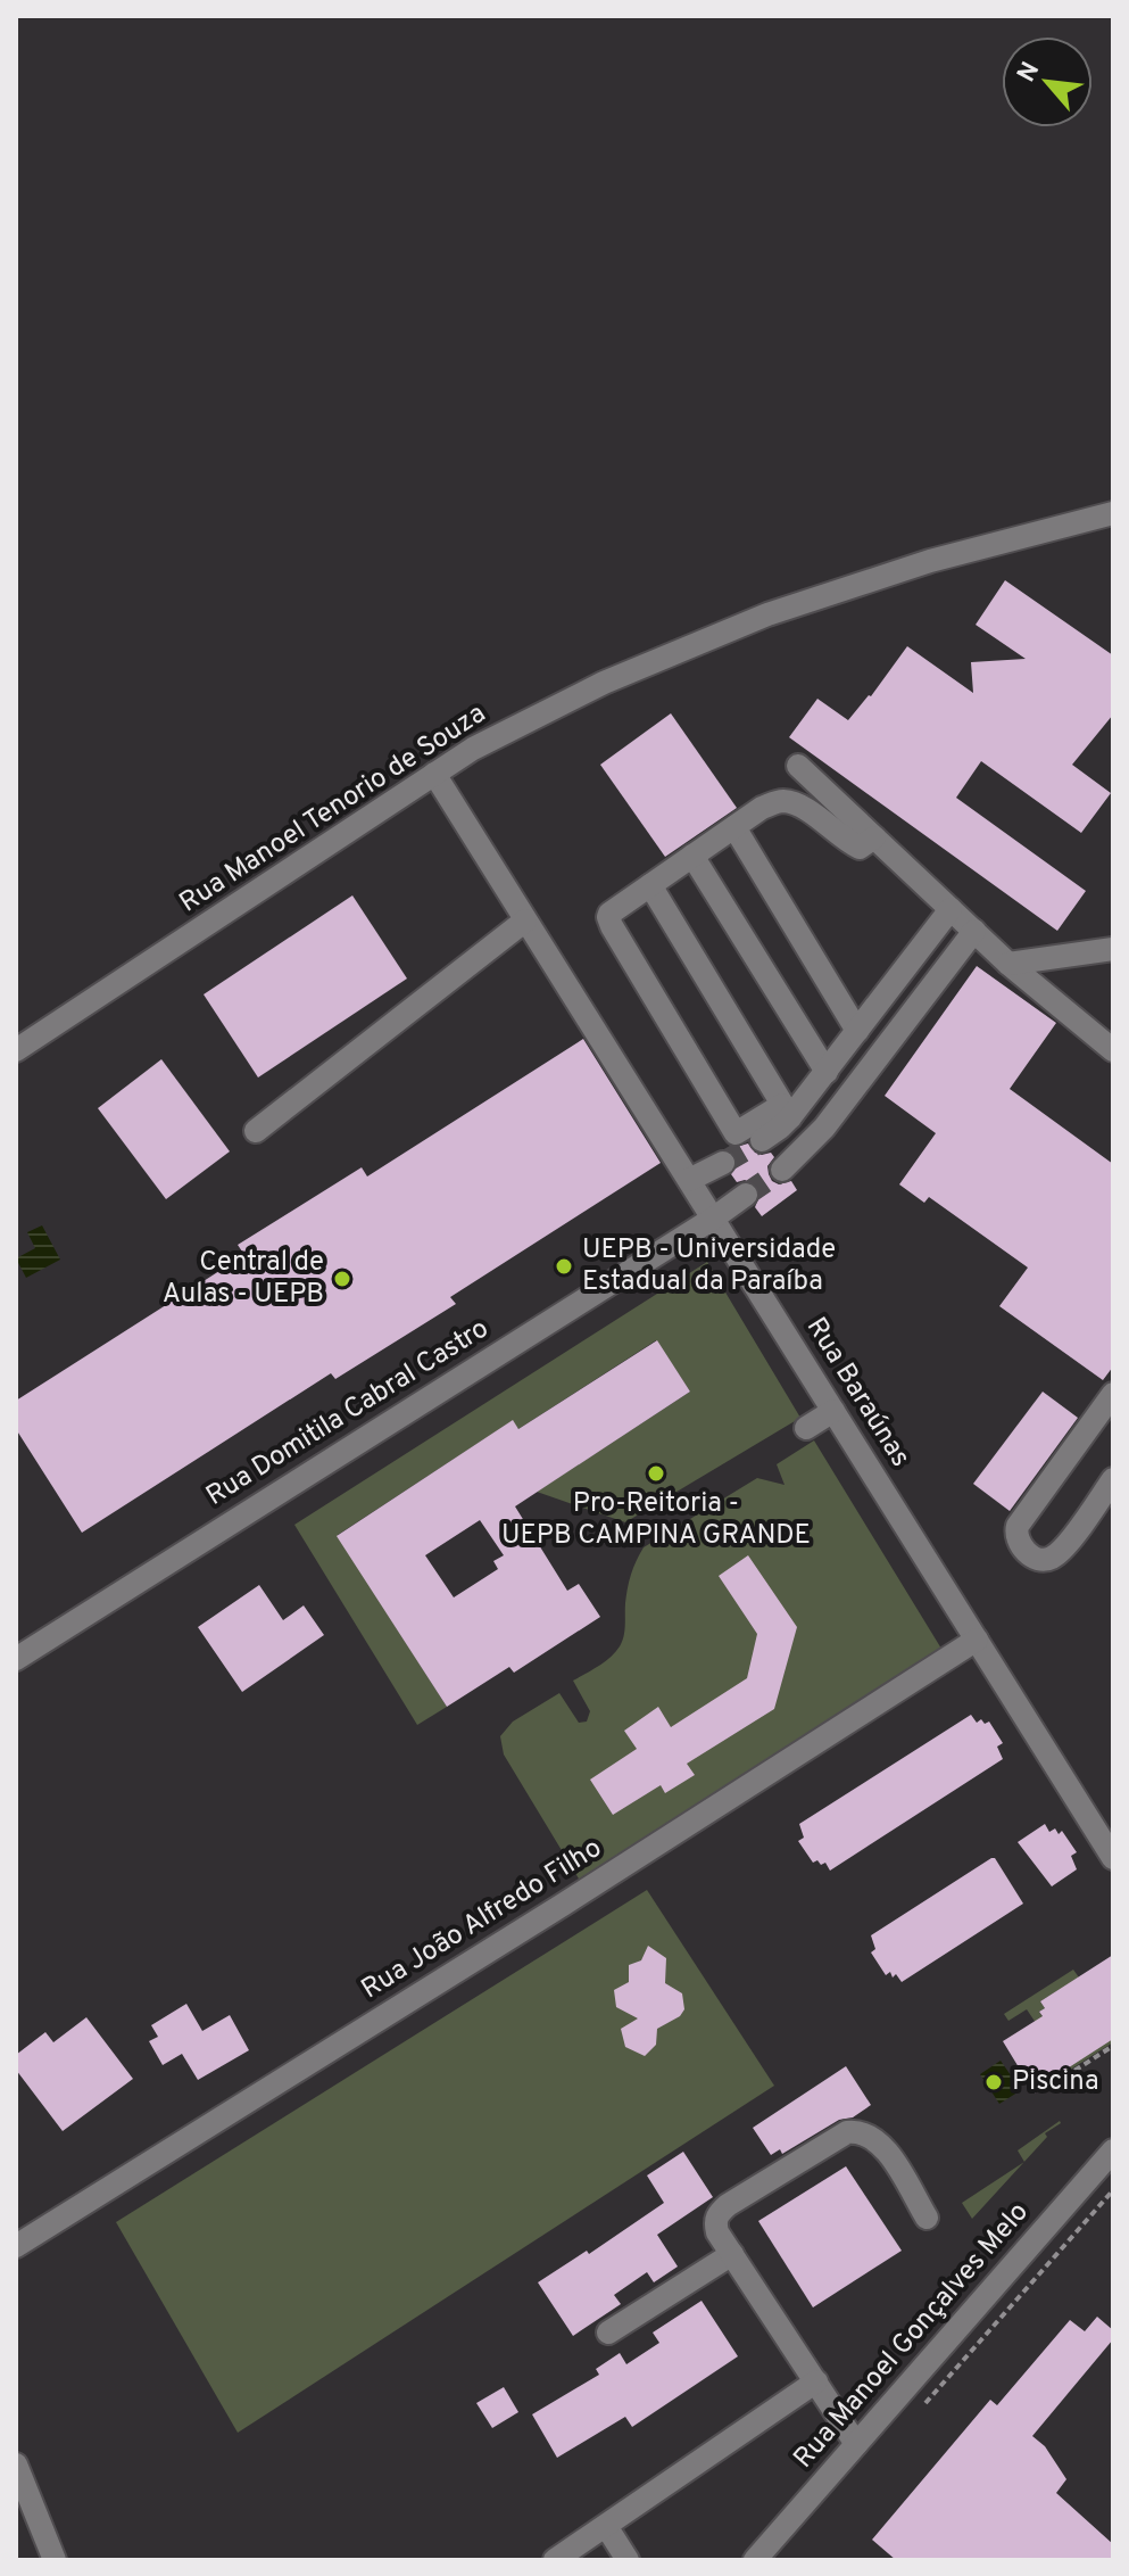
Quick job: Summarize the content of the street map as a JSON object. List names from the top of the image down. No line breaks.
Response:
{"streets":{"street":["Rua Manoel Tenorio de Souza","Rua Baraúnas","Rua Domitila Cabral Castro","Rua João Alfredo Filho","Rua Manoel Gonçalves Melo"]},"crossings":[["Rua Manoel Tenorio de Souza","Rua Baraúnas"],["Rua Baraúnas","Rua Domitila Cabral Castro"],["Rua Baraúnas","Rua João Alfredo Filho"]],"places":["UEPB - Universidade Estadual da Paraíba","Central de Aulas - UEPB","Pro-Reitoria - UEPB CAMPINA GRANDE","Piscina"],"north":"top left"}
